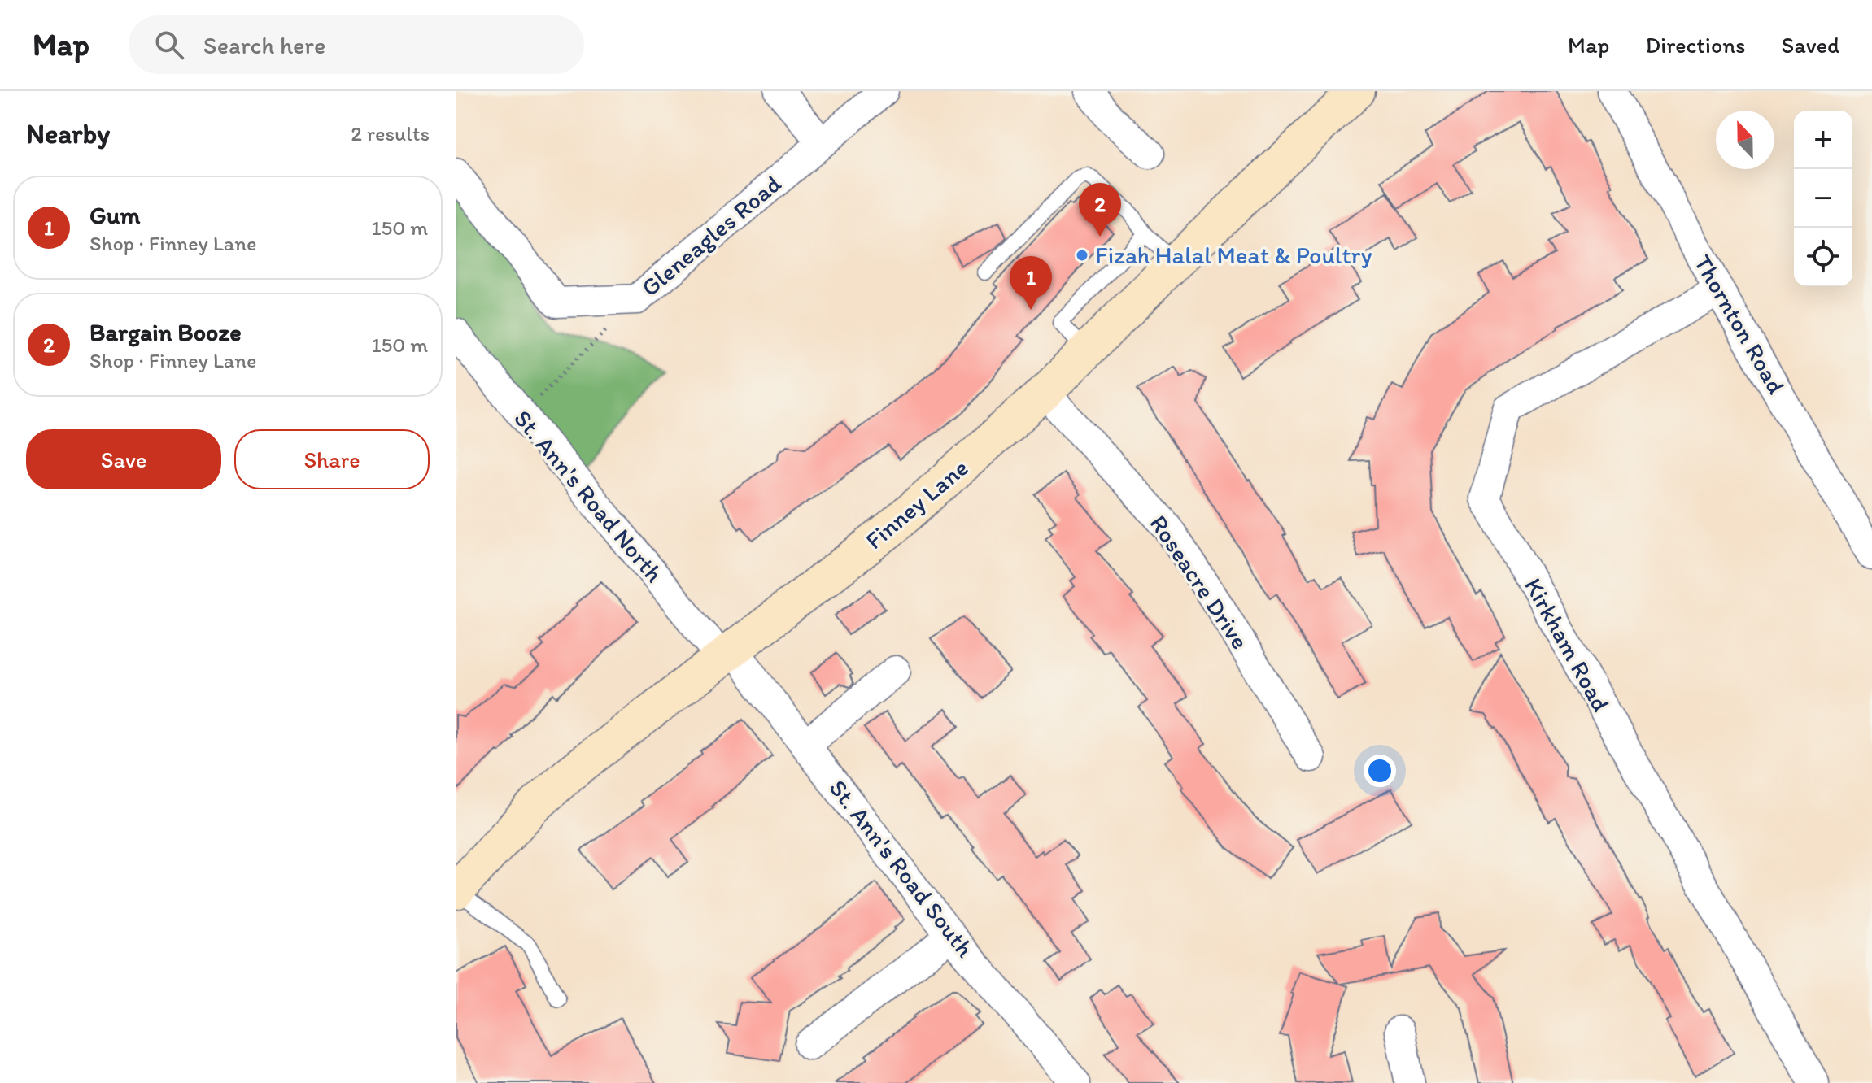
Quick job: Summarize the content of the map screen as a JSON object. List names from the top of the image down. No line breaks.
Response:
{"streets":{"street":["Gleneagles Road","Thornton Road","St. Ann's Road North","Finney Lane","Roseacre Drive","Kirkham Road","St. Ann's Road South"]},"crossings":[["Thornton Road","Kirkham Road"],["St. Ann's Road North","Finney Lane"],["St. Ann's Road North","St. Ann's Road South"],["Finney Lane","Roseacre Drive"],["Finney Lane","St. Ann's Road South"]],"places":["Fizah Halal Meat & Poultry"],"north":"top","page":{"header":"Map","search":"Search here","nav":["Map","Directions","Saved"],"heading":["Nearby","2 results"],"map_buttons":["+","−"],"list":[{"mark":"1","name":"Gum","note":"Shop · Finney Lane","value":"150 m"},{"mark":"2","name":"Bargain Booze","note":"Shop · Finney Lane","value":"150 m"}],"pins":["2","1"],"buttons":["Save","Share"]}}
